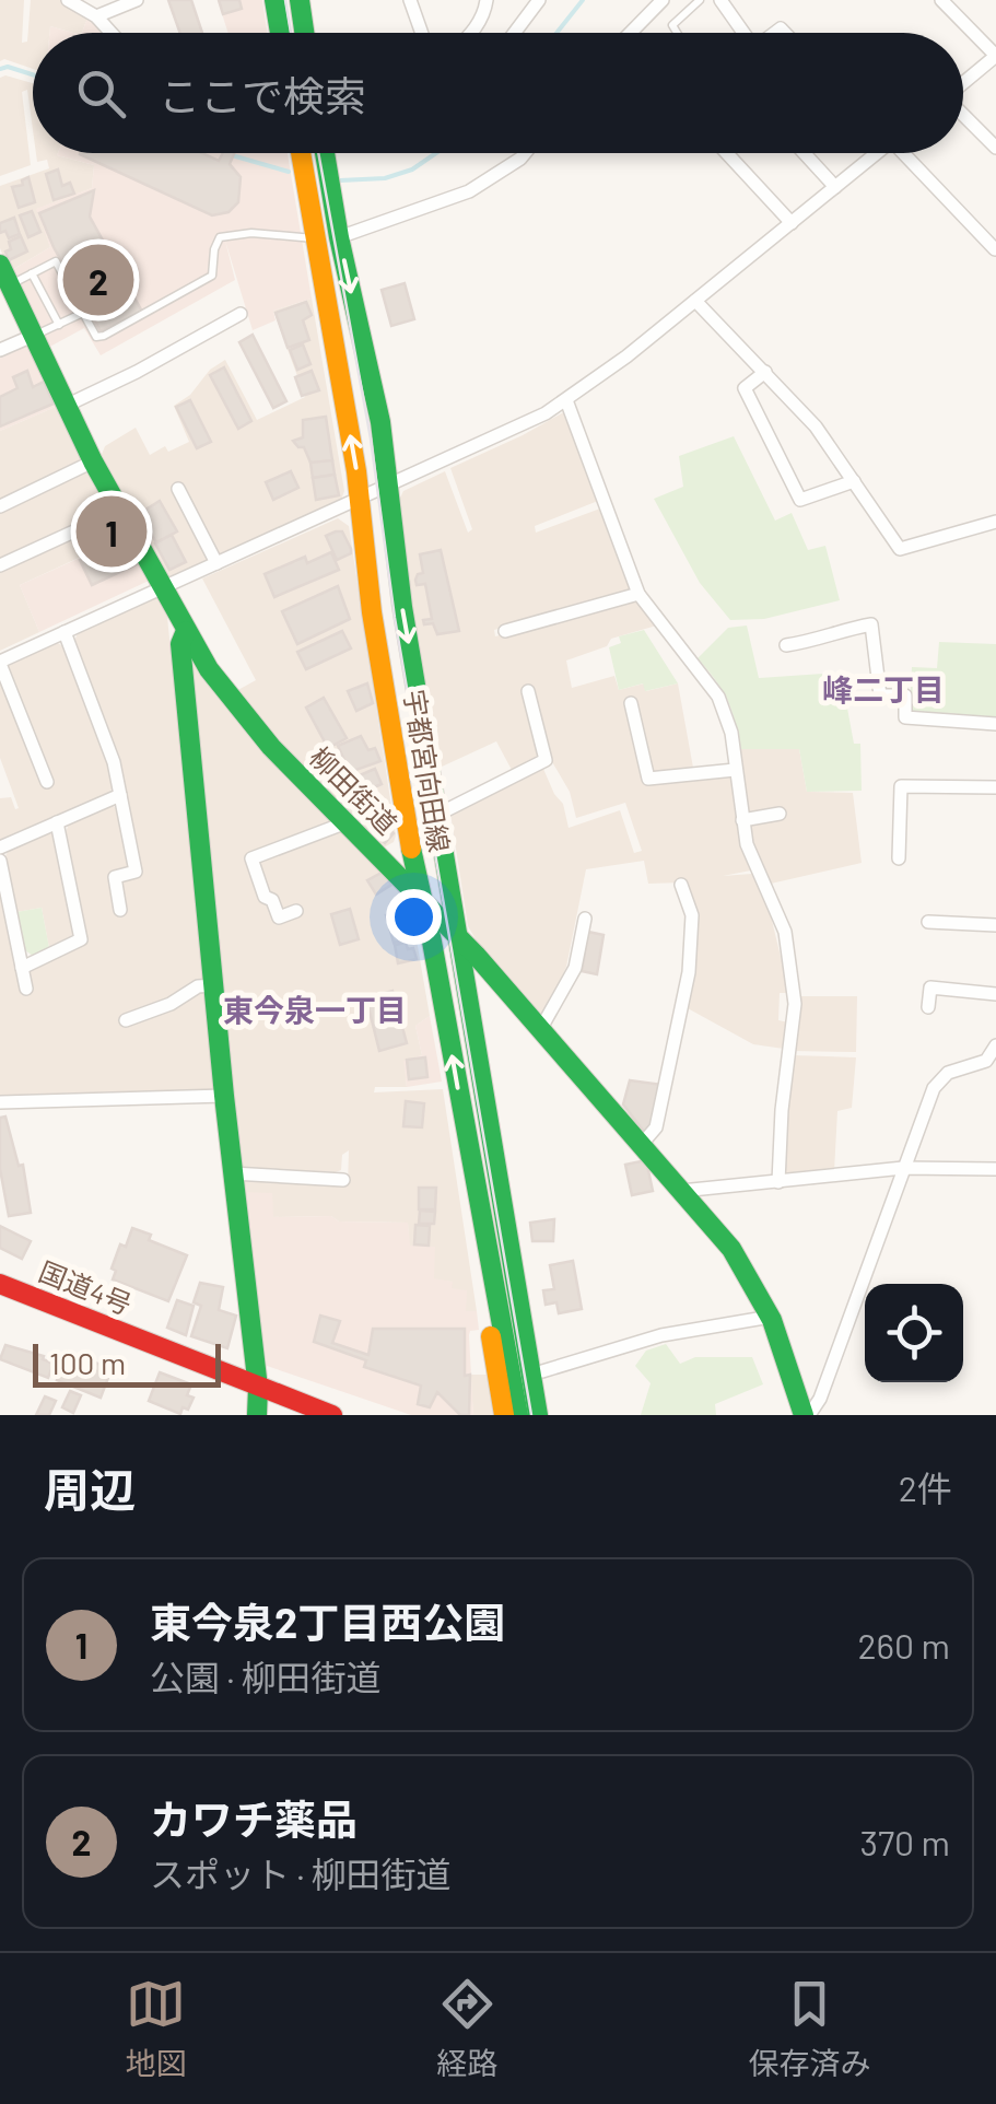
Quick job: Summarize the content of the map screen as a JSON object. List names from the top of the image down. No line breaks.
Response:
{"streets":{"main road":["宇都宮向田線","柳田街道","国道4号"]},"crossings":[["宇都宮向田線","柳田街道"]],"districts":["峰二丁目","東今泉一丁目"],"scale_bar":"100 m","page":{"search":"ここで検索","pins":["2","1"],"scale":"100 m","heading":["周辺","2件"],"list":[{"mark":"1","name":"東今泉2丁目西公園","note":"公園 · 柳田街道","value":"260 m"},{"mark":"2","name":"カワチ薬品","note":"スポット · 柳田街道","value":"370 m"}],"nav":["地図","経路","保存済み"]}}
